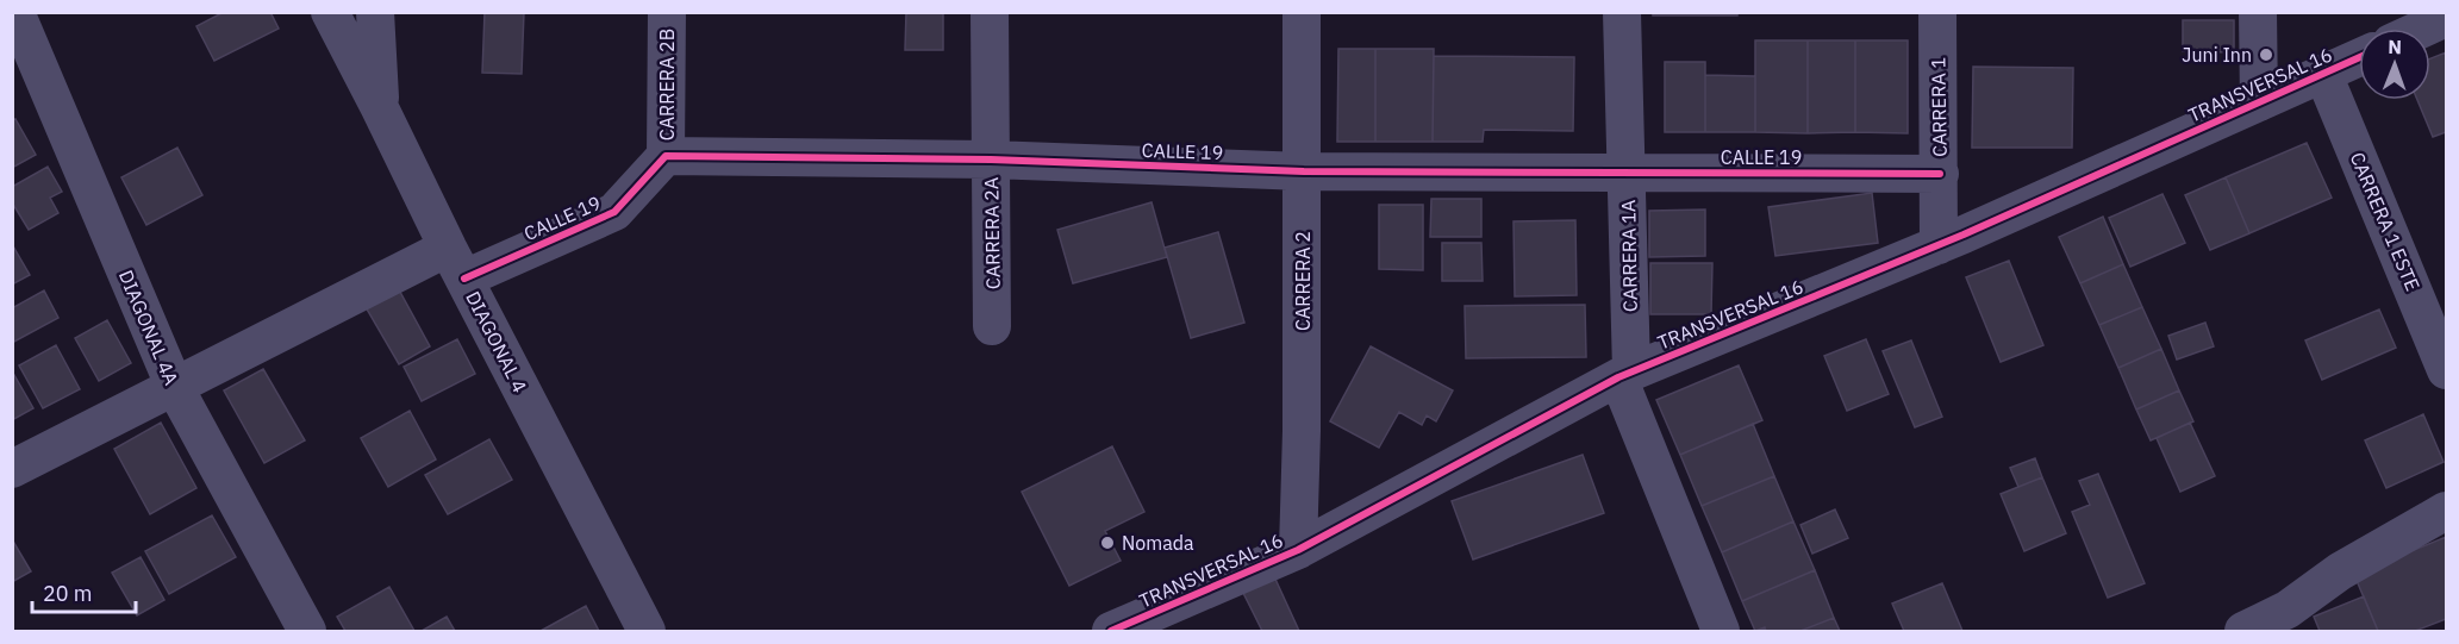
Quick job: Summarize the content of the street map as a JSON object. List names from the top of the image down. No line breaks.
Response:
{"streets":{"street":["CARRERA 2B","TRANSVERSAL 16","CARRERA 1","CALLE 19","CARRERA 1 ESTE","CARRERA 2A","CARRERA 1A","CARRERA 2","DIAGONAL 4A","DIAGONAL 4"]},"crossings":[["CARRERA 2B","CALLE 19"],["TRANSVERSAL 16","CARRERA 1"],["TRANSVERSAL 16","CARRERA 1 ESTE"],["TRANSVERSAL 16","CARRERA 1A"],["TRANSVERSAL 16","CARRERA 2"],["CARRERA 1","CALLE 19"],["CALLE 19","CARRERA 2A"],["CALLE 19","CARRERA 1A"],["CALLE 19","CARRERA 2"],["CALLE 19","DIAGONAL 4A"],["CALLE 19","DIAGONAL 4"]],"places":["Juni Inn","Nomada"],"scale_bar":"20 m","north":"top"}
